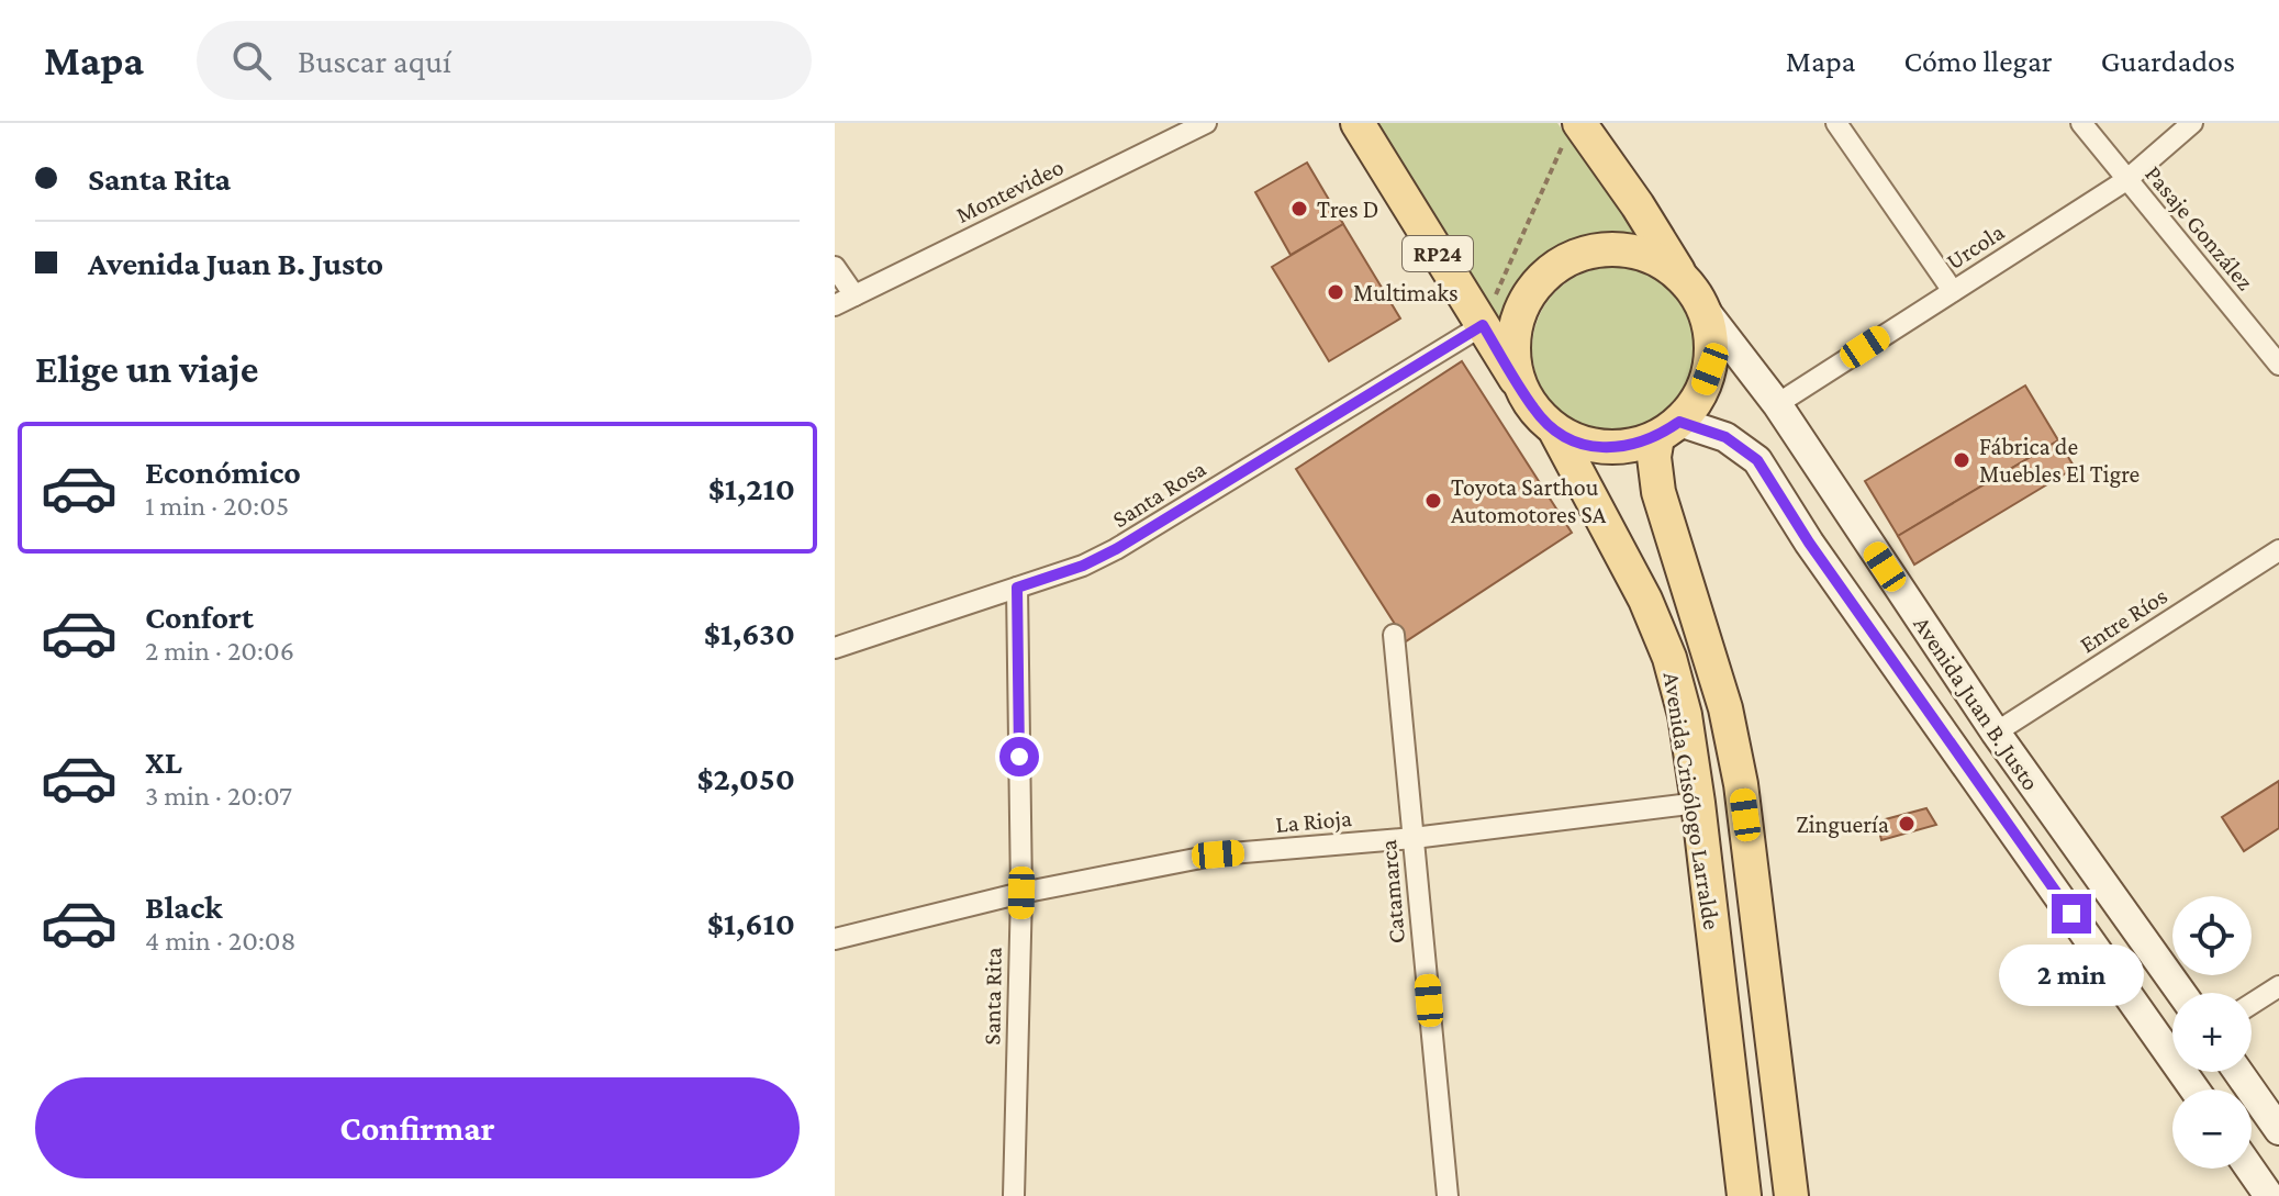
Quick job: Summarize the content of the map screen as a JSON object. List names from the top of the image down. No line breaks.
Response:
{"streets":{"main road":["RP24","Avenida Juan B. Justo","Avenida Crisólogo Larralde"],"street":["Montevideo","Pasaje González","Urcola","Santa Rosa","Entre Ríos","La Rioja","Catamarca","Santa Rita"]},"crossings":[["Pasaje González","Urcola"],["Urcola","Avenida Juan B. Justo"],["RP24","Santa Rosa"],["RP24","Avenida Juan B. Justo"],["RP24","Avenida Crisólogo Larralde"],["Santa Rosa","Santa Rita"],["Entre Ríos","Avenida Juan B. Justo"],["Avenida Juan B. Justo","Avenida Crisólogo Larralde"],["Avenida Crisólogo Larralde","La Rioja"],["La Rioja","Catamarca"],["La Rioja","Santa Rita"]],"places":["Tres D","Multimaks","Fábrica de Muebles El Tigre","Toyota Sarthou Automotores SA","Zinguería"],"page":{"header":"Mapa","search":"Buscar aquí","nav":["Mapa","Cómo llegar","Guardados"],"banner":["Santa Rita","Avenida Juan B. Justo"],"heading":"Elige un viaje","list":[{"name":"Económico","note":"1 min · 20:05","value":"$1,210"},{"name":"Confort","note":"2 min · 20:06","value":"$1,630"},{"name":"XL","note":"3 min · 20:07","value":"$2,050"},{"name":"Black","note":"4 min · 20:08","value":"$1,610"}],"map_buttons":["+","−"],"bubble":"2 min","buttons":"Confirmar"}}
